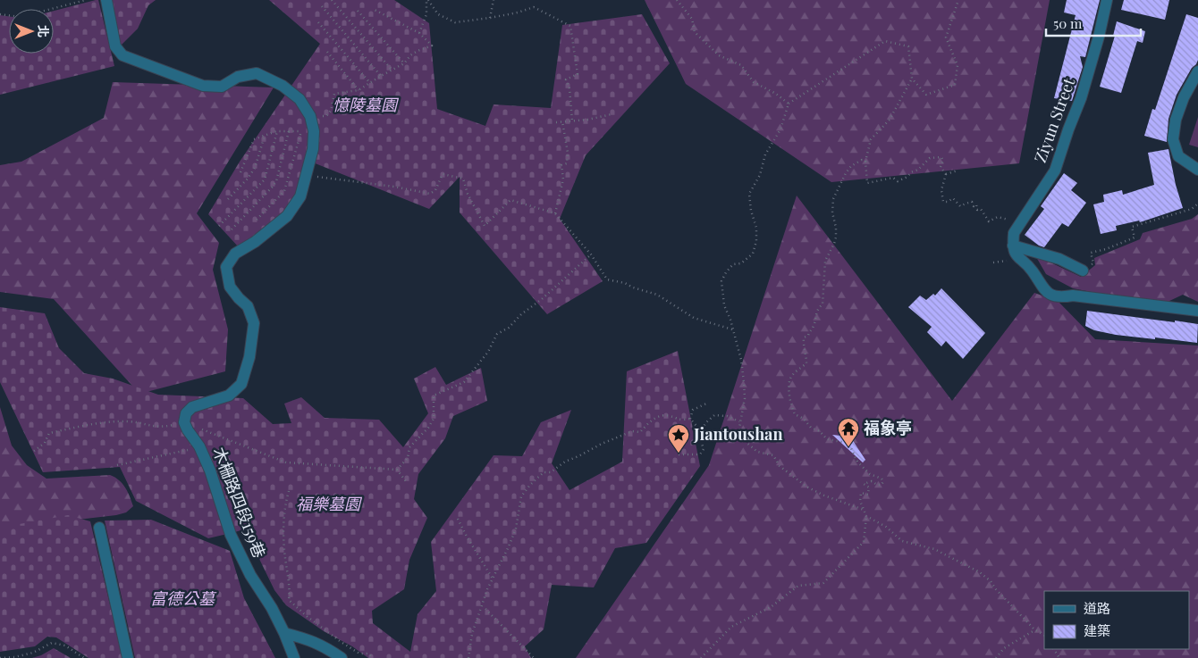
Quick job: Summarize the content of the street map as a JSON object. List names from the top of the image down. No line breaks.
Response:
{"streets":{"street":["Ziyun Street","木柵路四段159巷"]},"parks":["憶陵墓園","福樂墓園","富德公墓"],"places":{"temple":["福象亭"],"place":["Jiantoushan"]},"legend":["道路","建築"],"scale_bar":"50 m","north":"right"}
